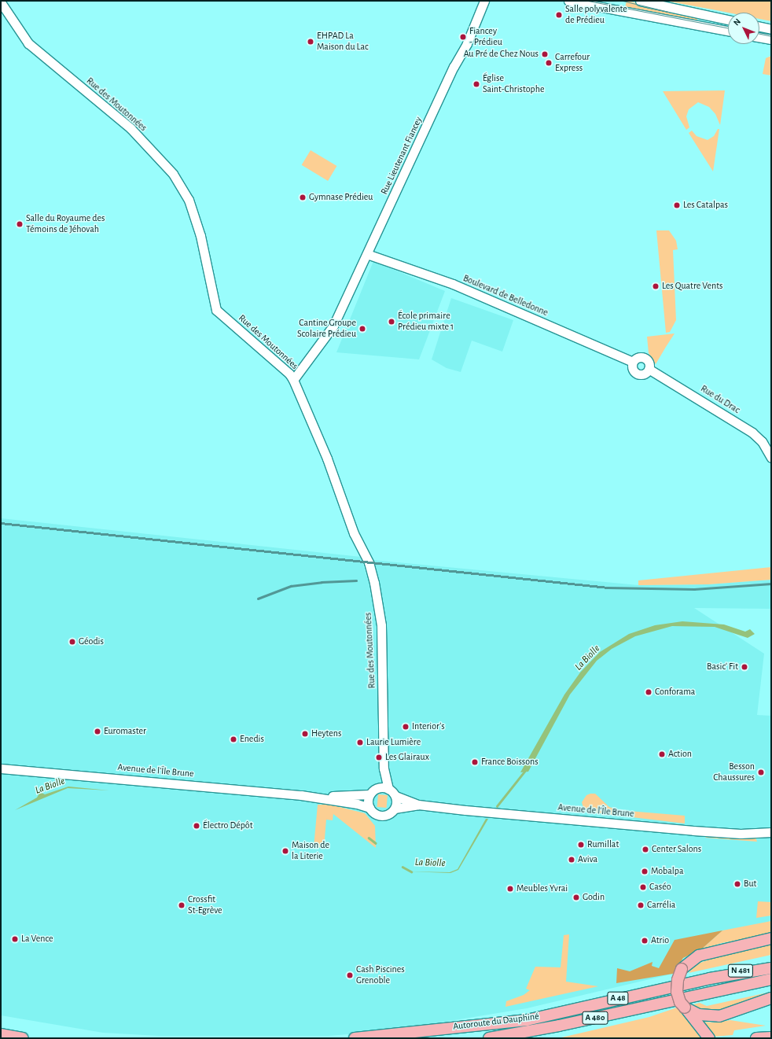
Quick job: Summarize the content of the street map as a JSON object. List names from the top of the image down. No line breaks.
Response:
{"streets":{"highway":["N 481","A 48","A 480","Autoroute du Dauphiné"],"street":["Rue des Moutonnées","Rue Lieutenant Fiancey","Boulevard de Belledonne","Rue du Drac","Avenue de l'Île Brune"]},"crossings":[["Rue des Moutonnées","Rue Lieutenant Fiancey"],["Rue des Moutonnées","Avenue de l'Île Brune"],["Rue Lieutenant Fiancey","Boulevard de Belledonne"],["Boulevard de Belledonne","Rue du Drac"],["N 481","Autoroute du Dauphiné"]],"water":["La Biolle"],"places":["Salle polyvalente de Prédieu","Fiancey - Prédieu","EHPAD La Maison du Lac","Au Pré de Chez Nous","Carrefour Express","Église Saint-Christophe","Gymnase Prédieu","Les Catalpas","Salle du Royaume des Témoins de Jéhovah","Les Quatre Vents","École primaire Prédieu mixte 1","Cantine Groupe Scolaire Prédieu","Géodis","Basic' Fit","Conforama","Interior's","Euromaster","Heytens","Enedis","Laurie Lumière","Action","Les Glairaux","France Boissons","Besson Chaussures","Électro Dépôt","Rumillat","Center Salons","Maison de la Literie","Aviva","Mobalpa","But","Caséo","Meubles Yvrai","Godin","Crossfit St-Egrève","Carrélia","La Vence","Atrio","Cash Piscines Grenoble"],"north":"top left"}
